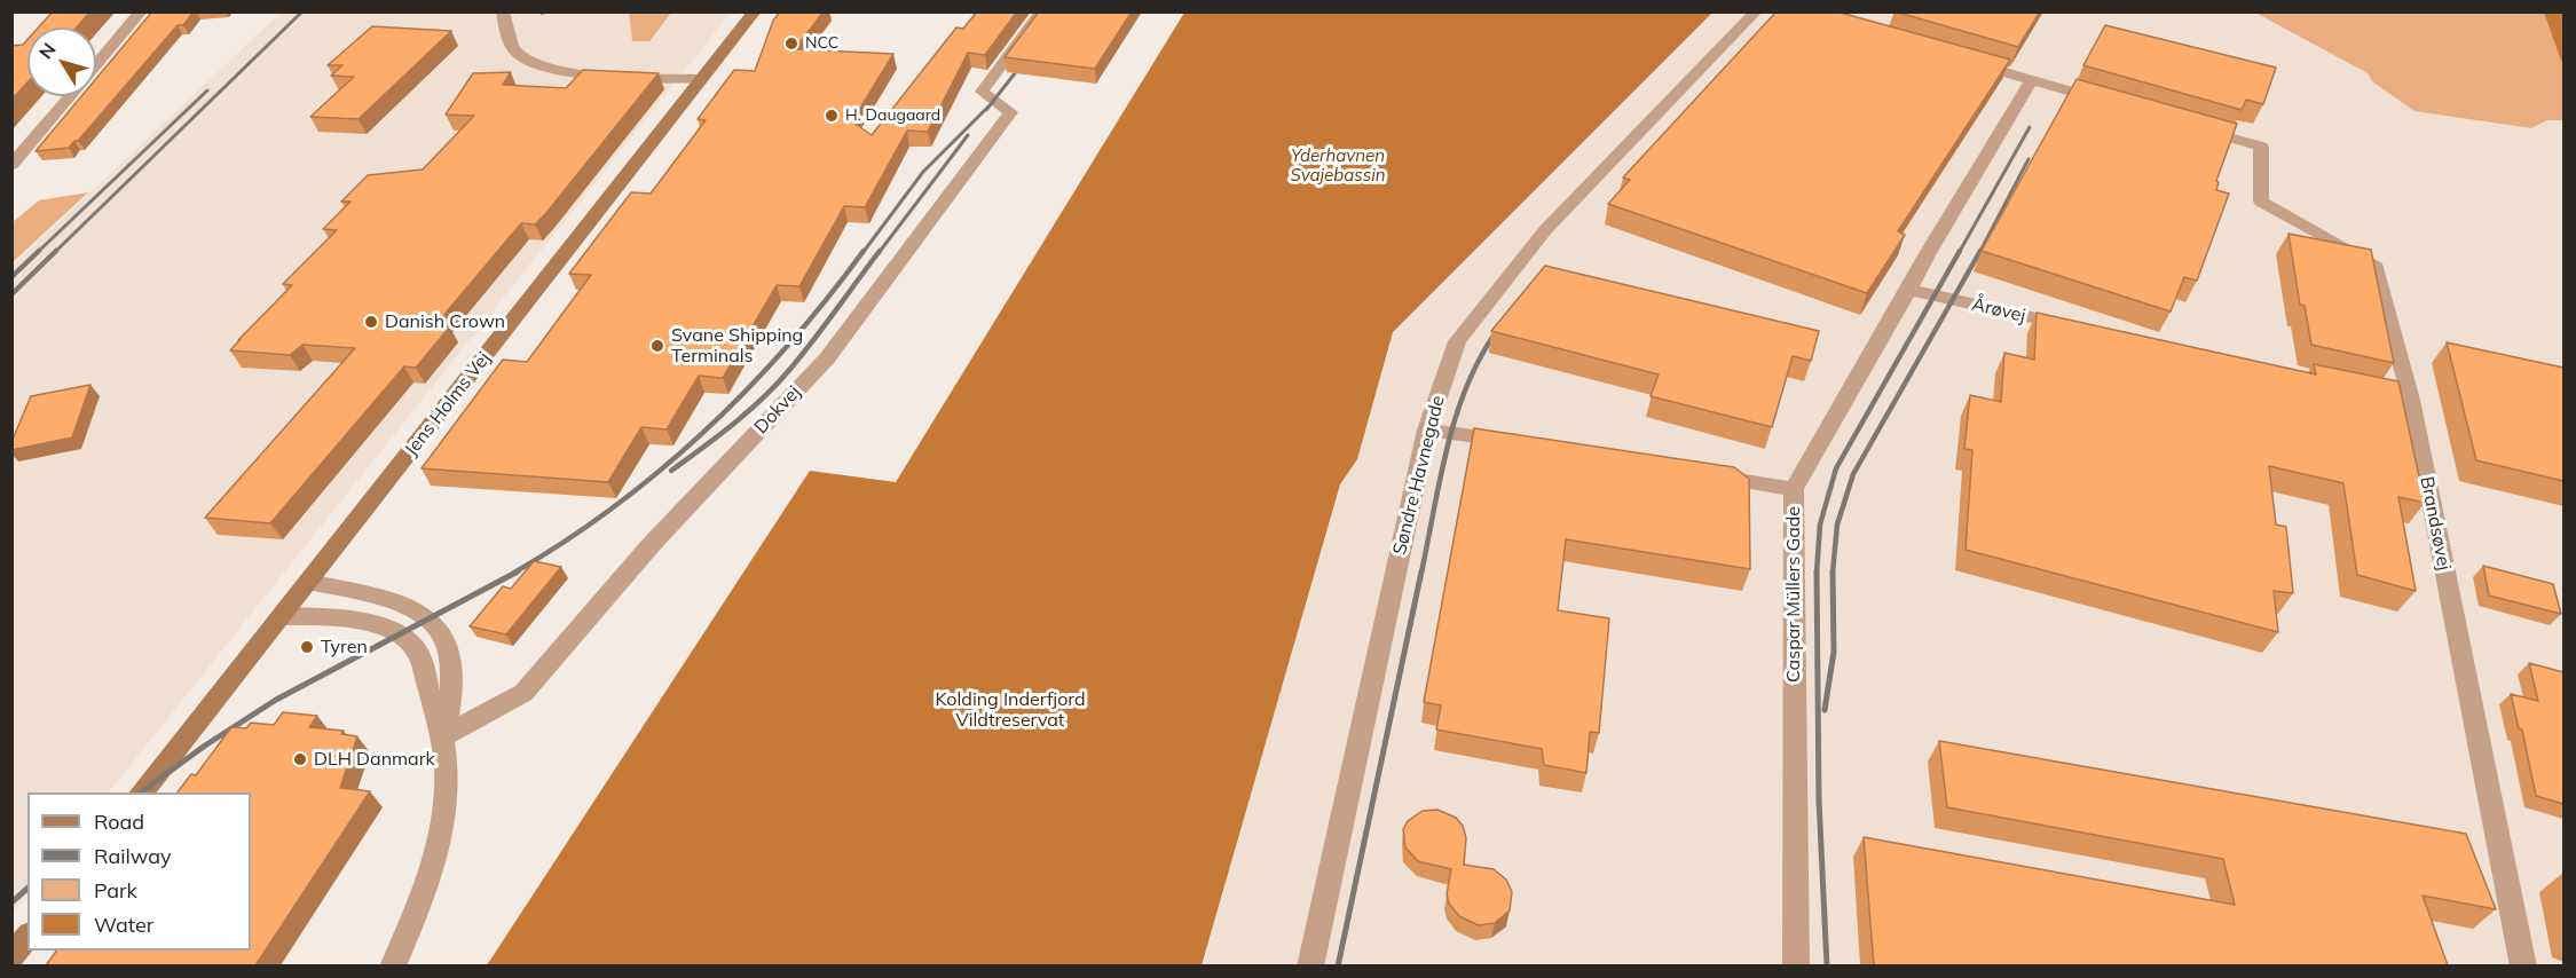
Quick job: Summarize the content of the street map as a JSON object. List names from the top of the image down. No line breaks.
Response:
{"streets":{"main road":["Jens Holms Vej"],"street":["Årøvej","Dokvej","Søndre Havnegade","Brandsøvej","Caspar Müllers Gade"]},"crossings":[["Årøvej","Caspar Müllers Gade"]],"water":["Yderhavnen Svajebassin"],"parks":["Kolding Inderfjord Vildtreservat"],"places":["NCC","H. Daugaard","Danish Crown","Svane Shipping Terminals","Tyren","DLH Danmark"],"legend":["Road","Railway","Park","Water"],"north":"top left"}
